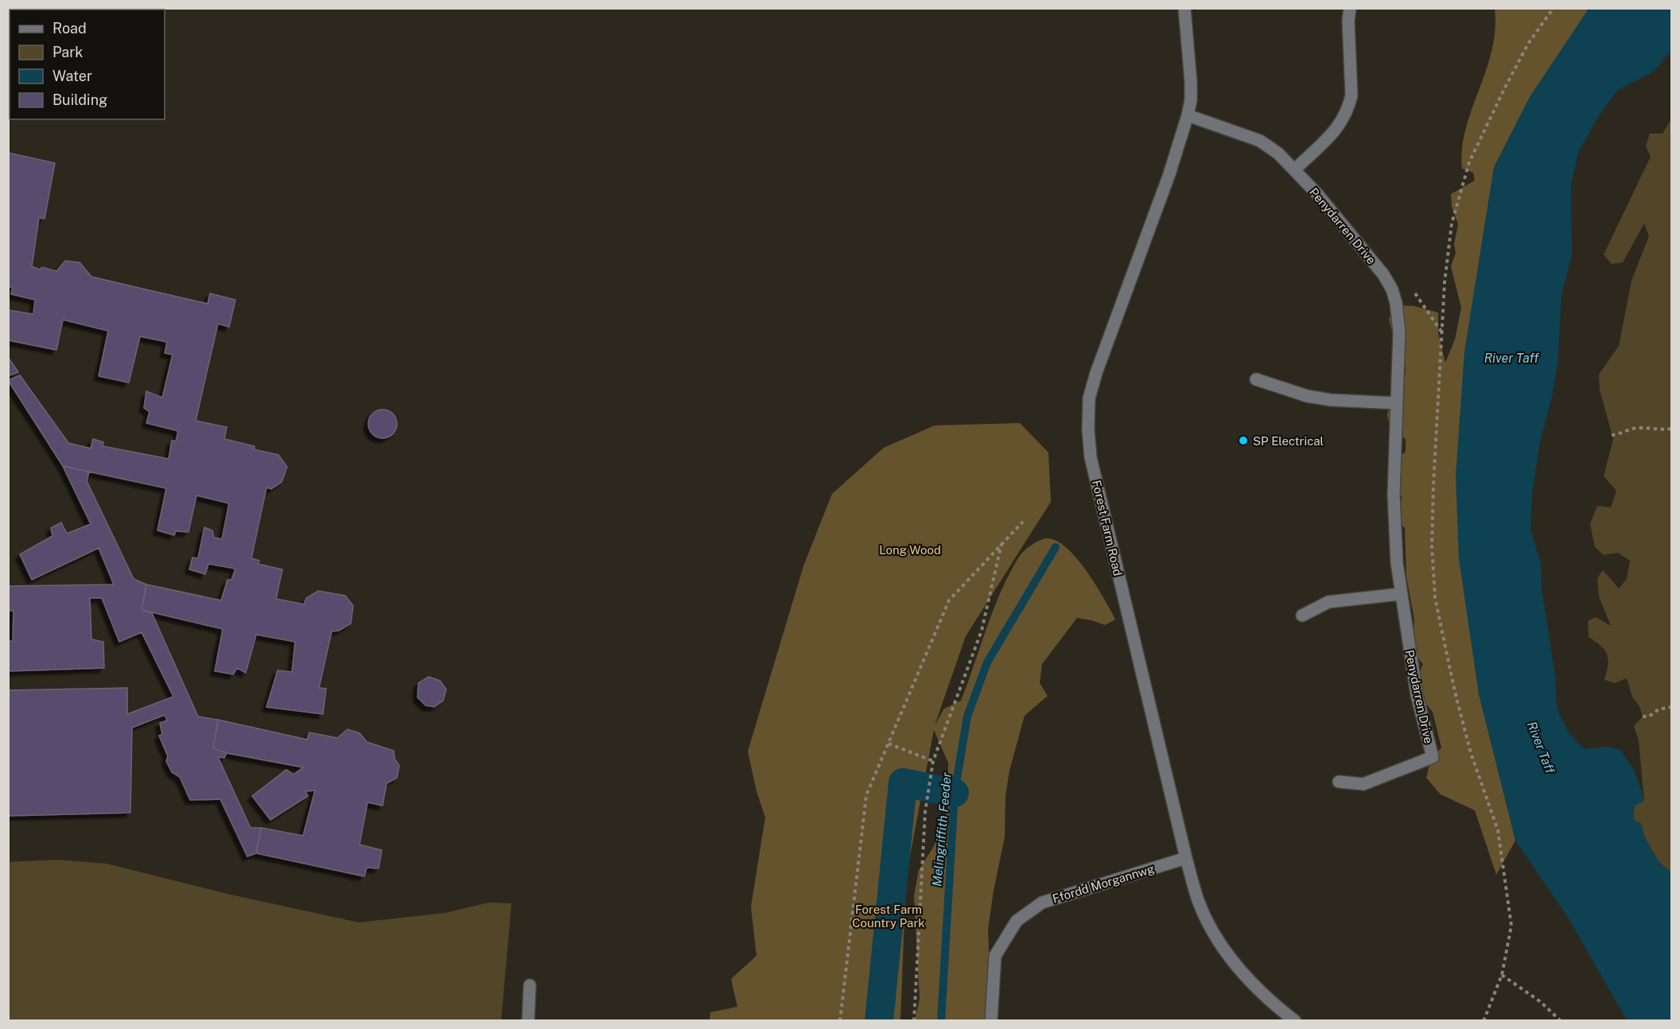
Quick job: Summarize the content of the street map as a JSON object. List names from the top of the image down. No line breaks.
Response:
{"streets":{"street":["Penydarren Drive","Forest Farm Road","Ffordd Morgannwg"]},"crossings":[["Penydarren Drive","Forest Farm Road"],["Forest Farm Road","Ffordd Morgannwg"]],"water":["River Taff","Melingriffith Feeder"],"parks":["Long Wood","Forest Farm Country Park"],"places":["SP Electrical"],"legend":["Road","Park","Water","Building"]}
